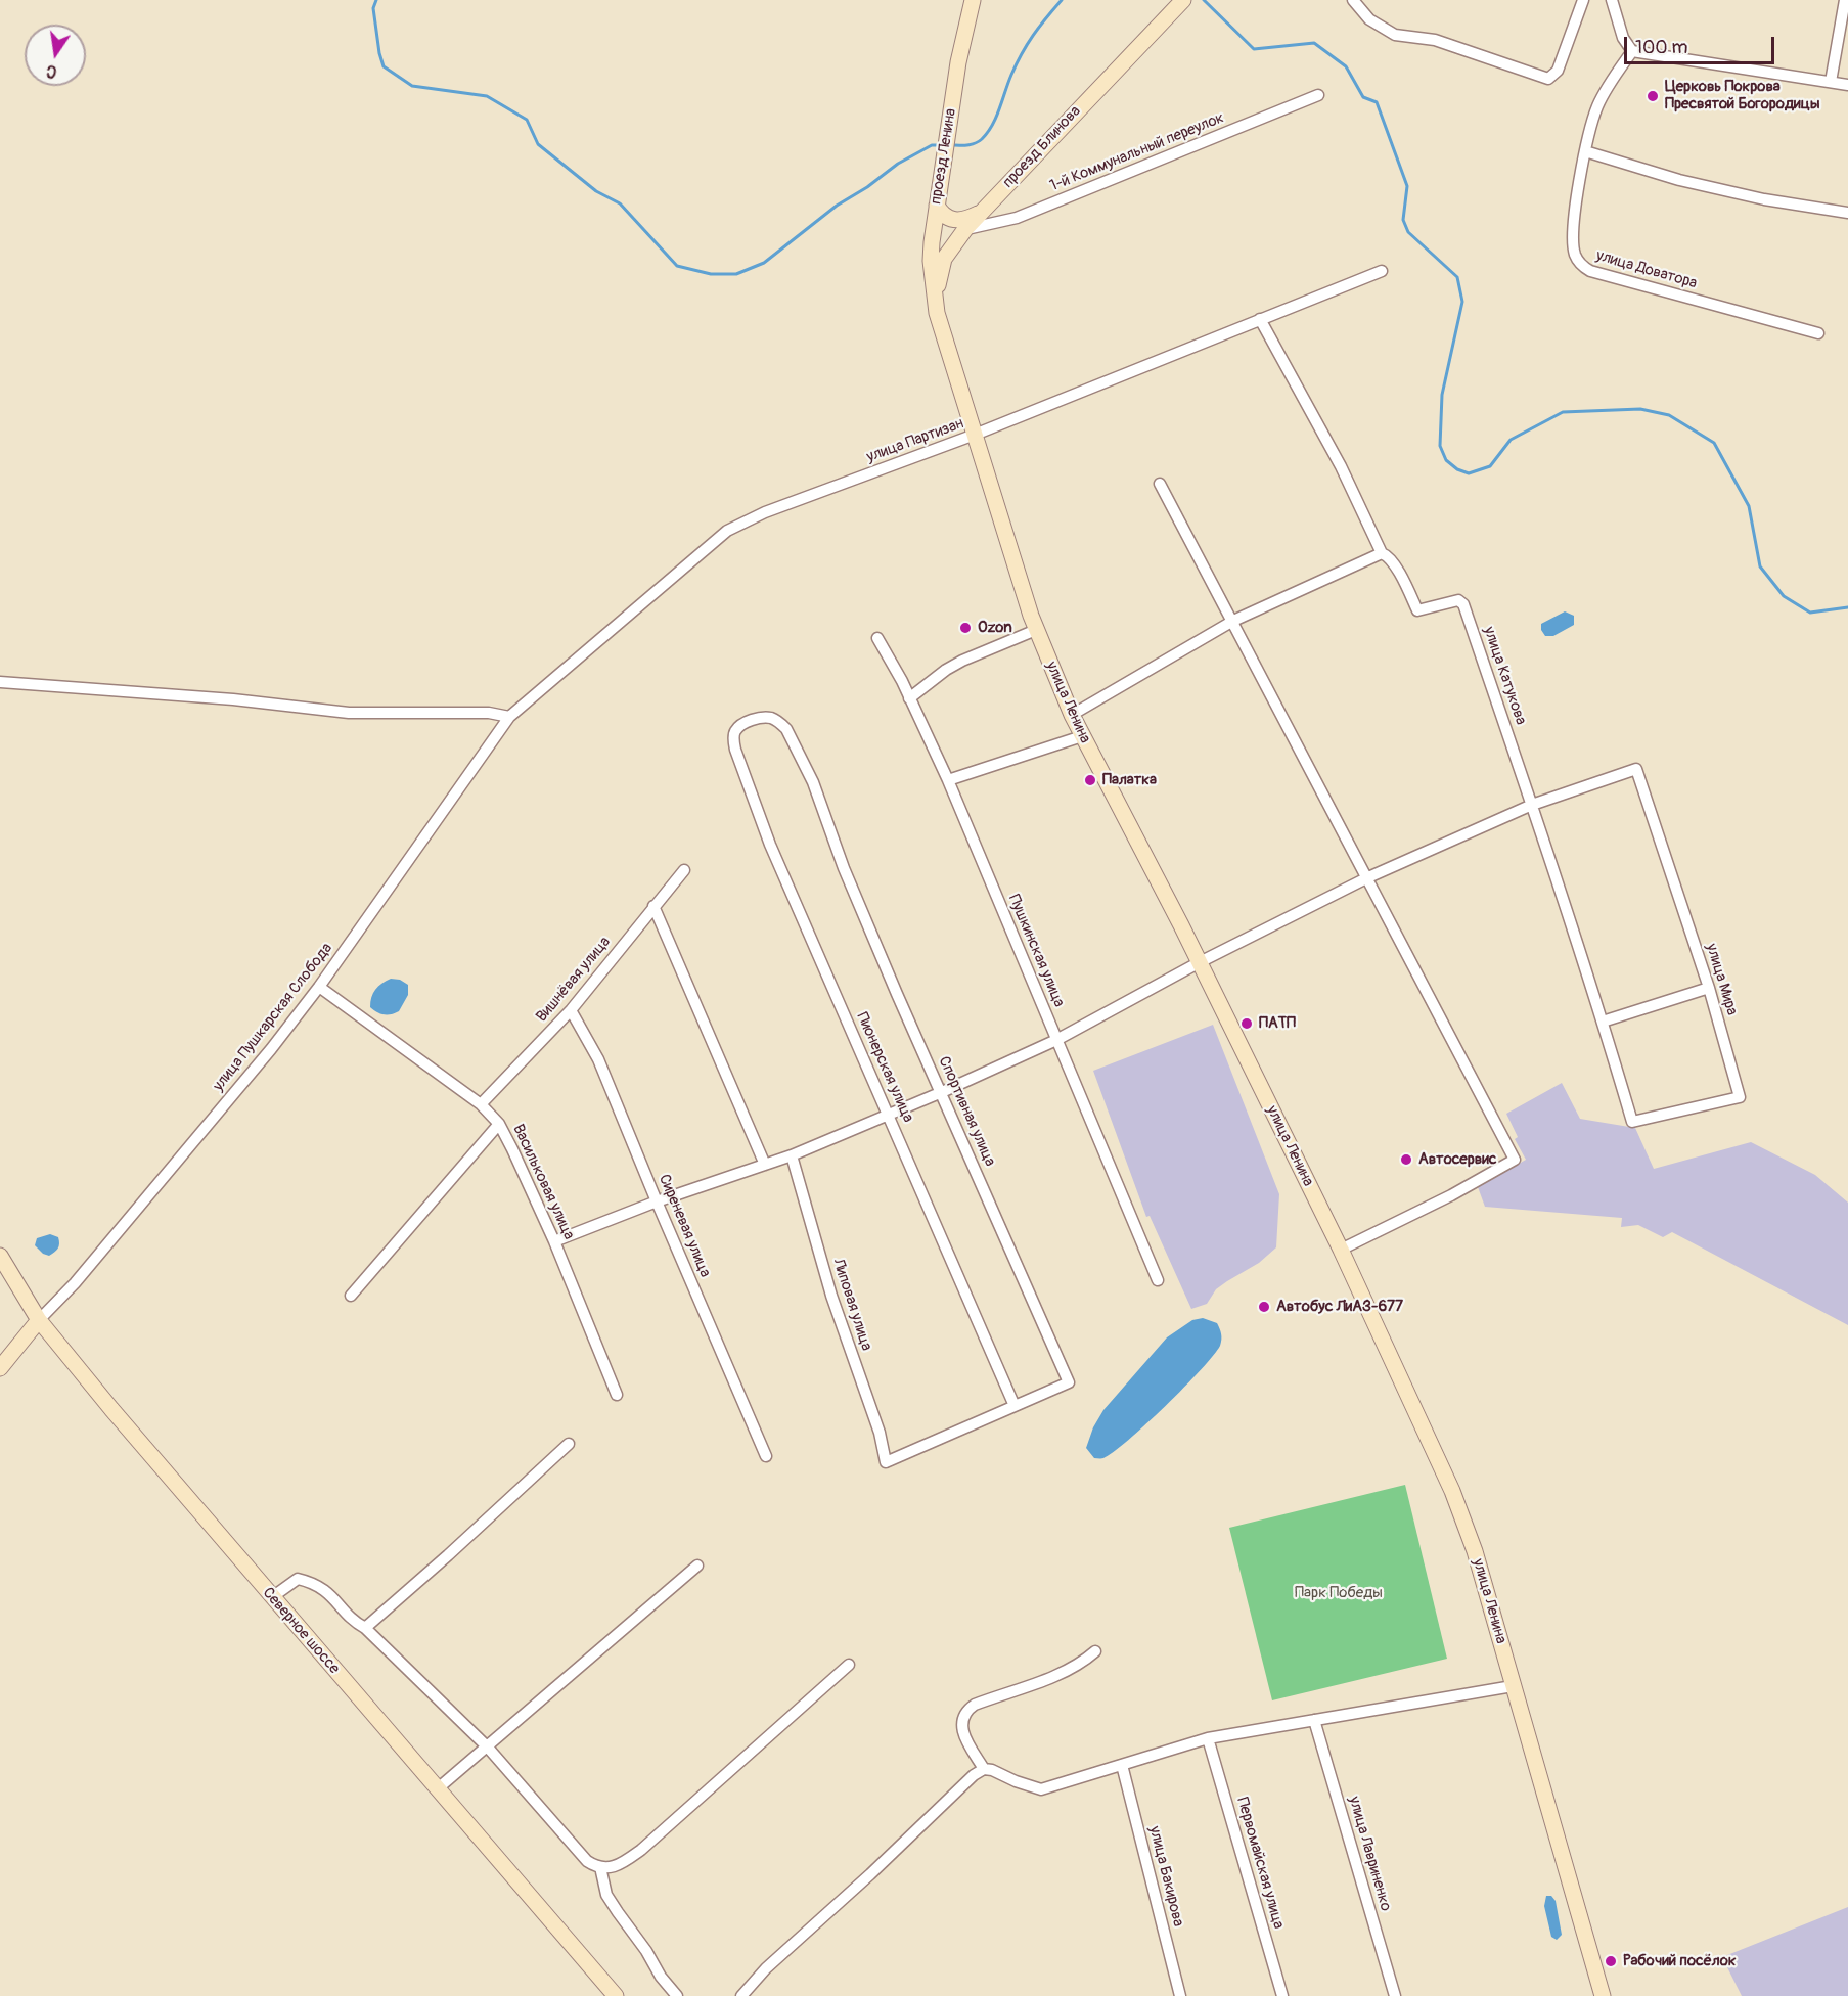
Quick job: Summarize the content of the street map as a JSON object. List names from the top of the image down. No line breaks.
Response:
{"streets":{"main road":["проезд Блинова","проезд Ленина","улица Ленина","Северное шоссе"],"street":["1-й Коммунальный переулок","улица Доватора","улица Партизан","улица Катукова","Пушкинская улица","Вишнёвая улица","улица Мира","улица Пушкарская Слобода","Пионерская улица","Спортивная улица","Васильковая улица","Сиреневая улица","Липовая улица","улица Лавриненко","Первомайская улица","улица Бакирова"]},"crossings":[["проезд Блинова","1-й Коммунальный переулок"],["проезд Блинова","проезд Ленина"],["проезд Блинова","улица Ленина"],["проезд Ленина","улица Ленина"],["улица Партизан","улица Катукова"],["улица Партизан","улица Ленина"],["улица Партизан","улица Пушкарская Слобода"],["улица Катукова","улица Мира"],["Вишнёвая улица","Васильковая улица"],["Вишнёвая улица","Сиреневая улица"],["улица Пушкарская Слобода","Васильковая улица"],["улица Пушкарская Слобода","Северное шоссе"],["Пионерская улица","Спортивная улица"],["Спортивная улица","Липовая улица"]],"parks":["Парк Победы"],"places":["Церковь Покрова Пресвятой Богородицы","Ozon","Палатка","ПАТП","Автосервис","Автобус ЛиАЗ-677","Рабочий посёлок"],"scale_bar":"100 m","north":"bottom"}
